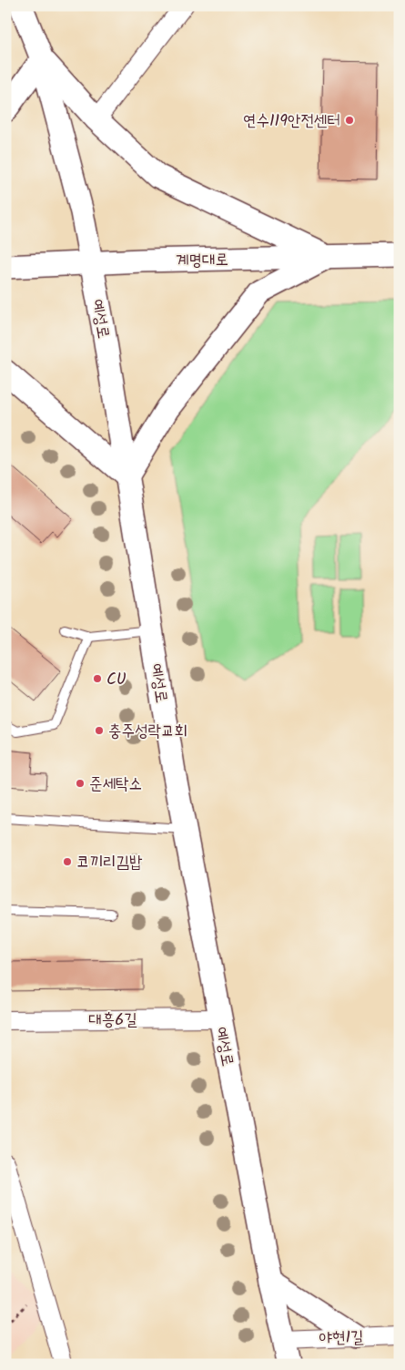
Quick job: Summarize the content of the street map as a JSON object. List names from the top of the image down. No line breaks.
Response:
{"streets":{"street":["계명대로","예성로","대흥6길","야현1길"]},"crossings":[["계명대로","예성로"],["예성로","대흥6길"],["예성로","야현1길"]],"places":["연수119안전센터","CU","충주성락교회","준세탁소","코끼리김밥"]}
